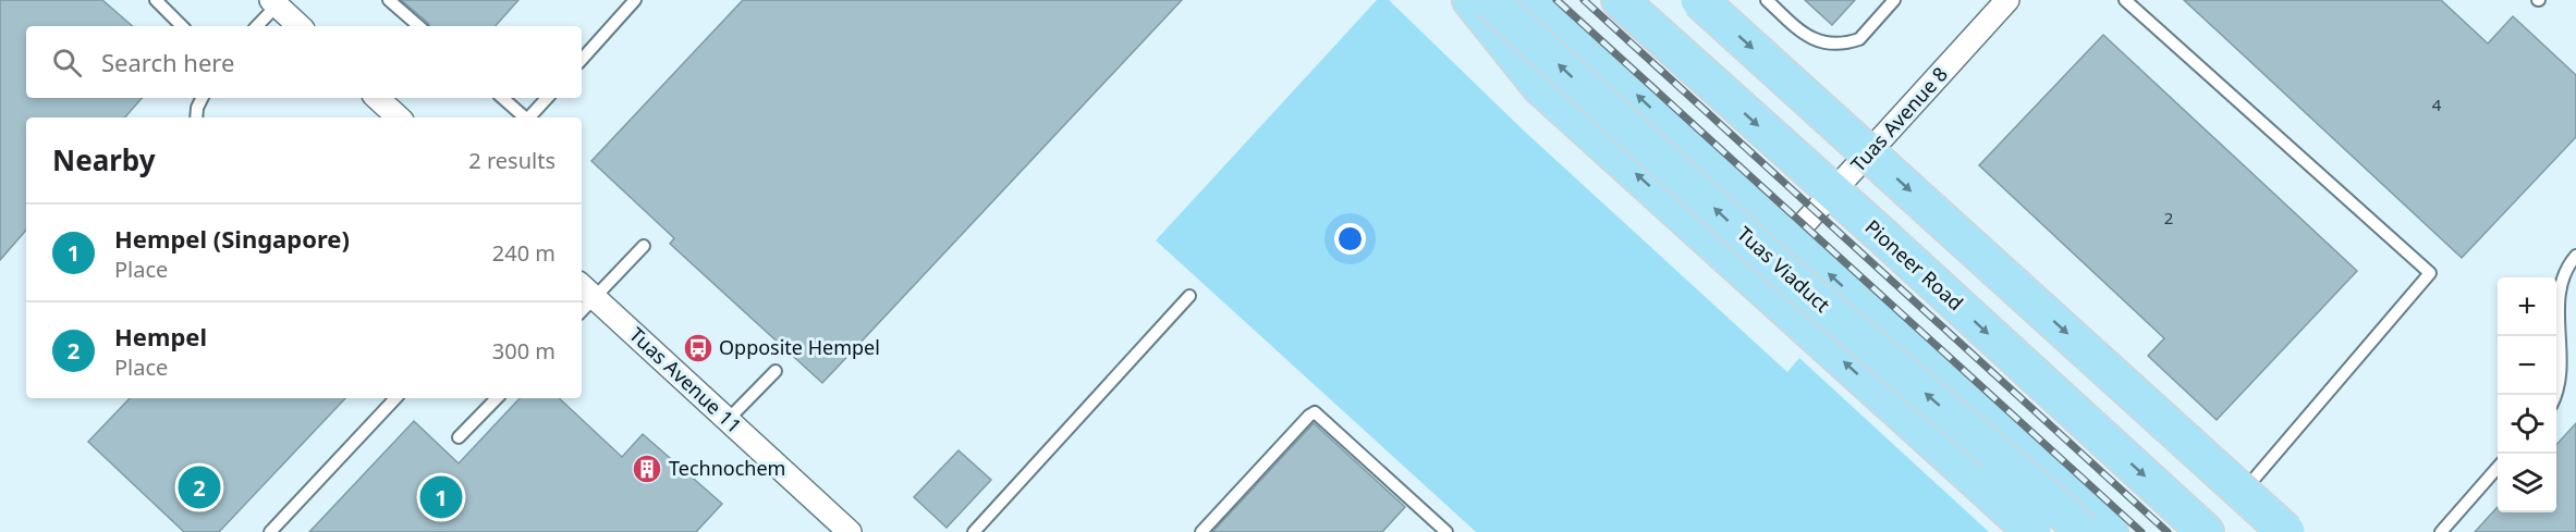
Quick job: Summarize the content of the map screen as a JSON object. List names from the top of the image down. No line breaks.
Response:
{"streets":{"main road":["Pioneer Road","Tuas Viaduct"],"street":["Tuas Avenue 8","Tuas Avenue 11"]},"crossings":[["Tuas Avenue 8","Pioneer Road"]],"places":{"bus stop":["Opposite Hempel"],"building":["Technochem"]},"house_numbers":["4","2"],"page":{"search":"Search here","heading":["Nearby","2 results"],"list":[{"mark":"1","name":"Hempel (Singapore)","note":"Place","value":"240 m"},{"mark":"2","name":"Hempel","note":"Place","value":"300 m"}],"map_buttons":["+","−"],"pins":["2","1"]}}
